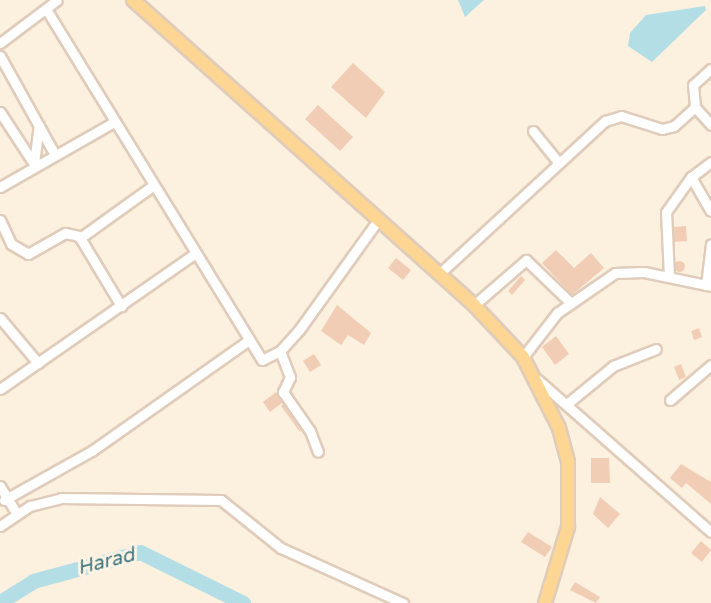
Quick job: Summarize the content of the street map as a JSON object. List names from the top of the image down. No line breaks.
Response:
{"water":["Harad"]}
